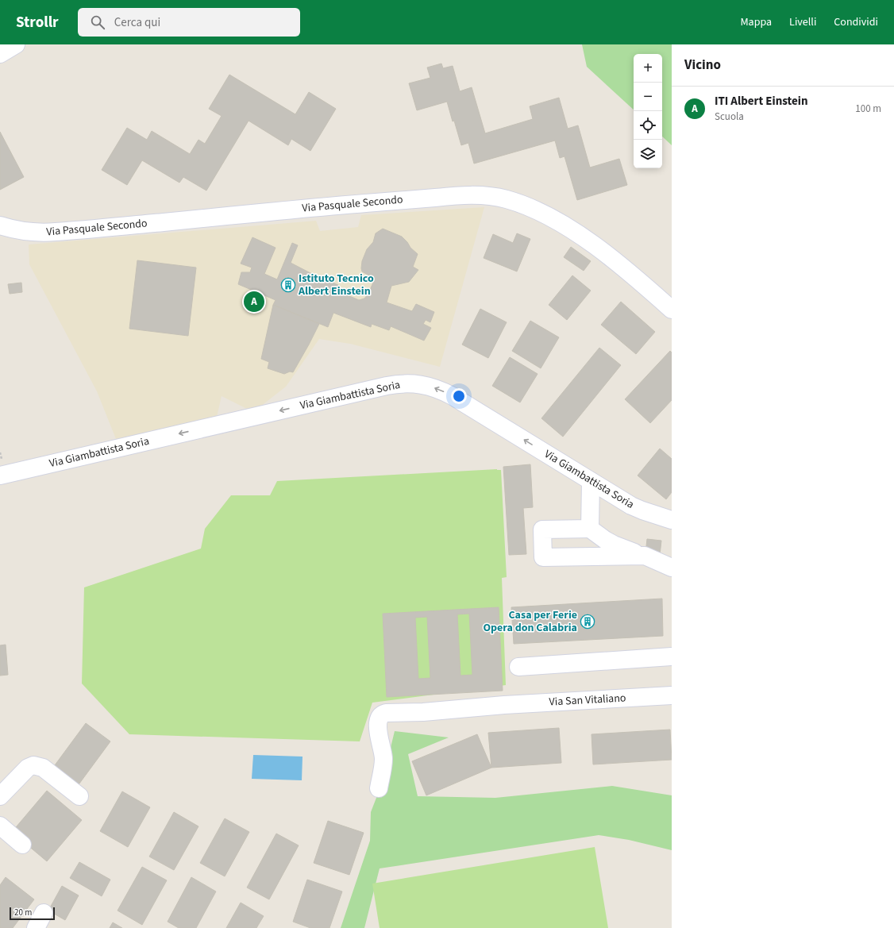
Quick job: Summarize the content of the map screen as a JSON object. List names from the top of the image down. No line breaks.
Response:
{"streets":{"street":["Via Pasquale Secondo","Via Giambattista Soria","Via San Vitaliano"]},"one_way":["Via Giambattista Soria"],"places":{"building":["Istituto Tecnico Albert Einstein","Casa per Ferie Opera don Calabria"]},"scale_bar":"20 m","page":{"header":"Strollr","search":"Cerca qui","nav":["Mappa","Livelli","Condividi"],"heading":"Vicino","map_buttons":["+","−"],"list":[{"mark":"A","name":"ITI Albert Einstein","note":"Scuola","value":"100 m"}],"pins":"A","scale":"20 m"}}
